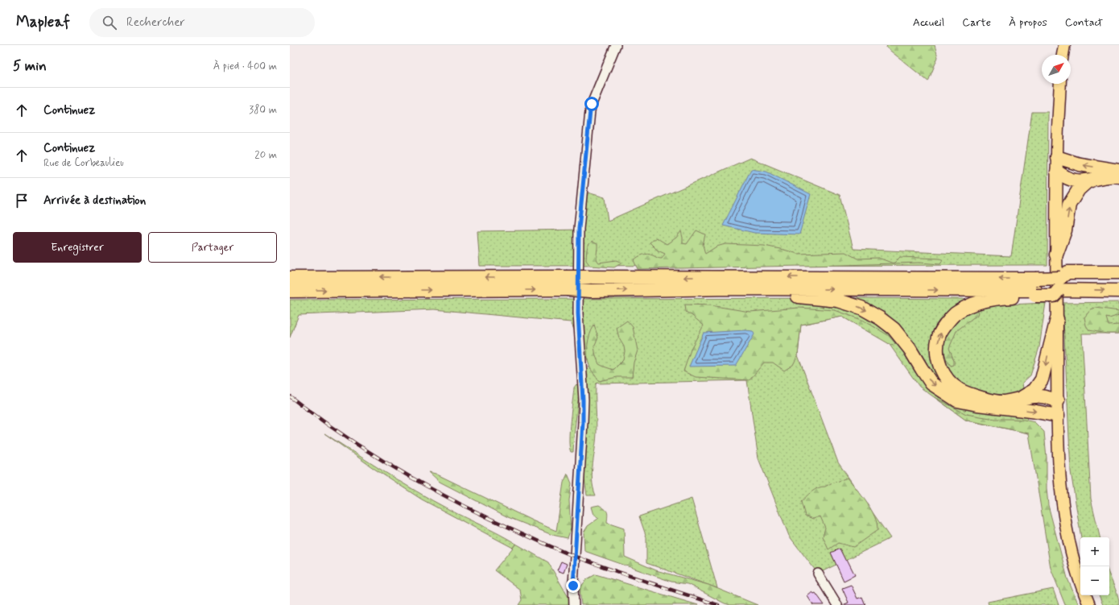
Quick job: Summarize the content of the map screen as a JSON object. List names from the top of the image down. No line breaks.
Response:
{"north":"top right","page":{"header":"Mapleaf","search":"Rechercher","nav":["Accueil","Carte","À propos","Contact"],"heading":["5 min","À pied · 400 m"],"list":[["Continuez","380 m"],["Continuez","Rue de Corbeaulieu","20 m"],"Arrivée à destination"],"buttons":["Enregistrer","Partager"],"map_buttons":["+","−"]}}
